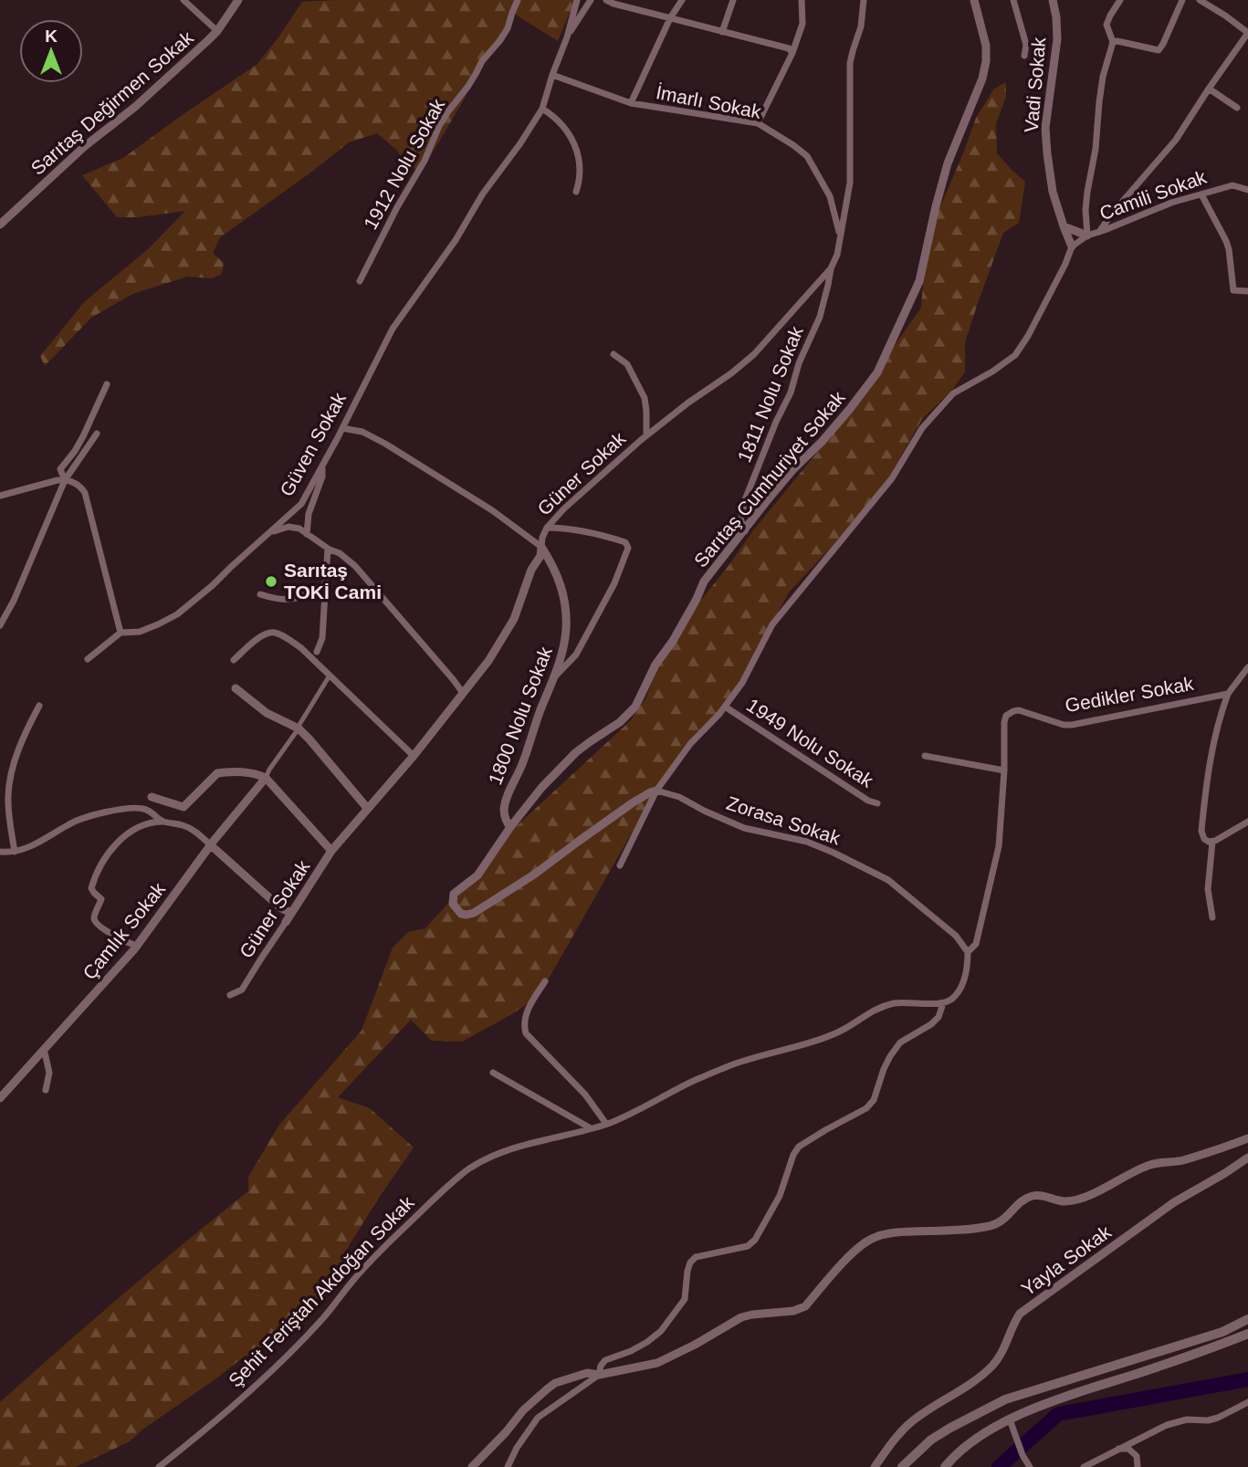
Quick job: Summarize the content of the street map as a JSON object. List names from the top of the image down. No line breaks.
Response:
{"streets":{"street":["Vadi Sokak","İmarlı Sokak","Sarıtaş Değirmen Sokak","1912 Nolu Sokak","Camili Sokak","1811 Nolu Sokak","Güven Sokak","Güner Sokak","Sarıtaş Cumhuriyet Sokak","Gedikler Sokak","1800 Nolu Sokak","1949 Nolu Sokak","Zorasa Sokak","Çamlık Sokak","Yayla Sokak","Şehit Feriştah Akdoğan Sokak"]},"crossings":[["Vadi Sokak","Camili Sokak"],["İmarlı Sokak","Güven Sokak"],["İmarlı Sokak","Güner Sokak"],["1811 Nolu Sokak","Güner Sokak"],["1811 Nolu Sokak","Sarıtaş Cumhuriyet Sokak"],["Güven Sokak","1800 Nolu Sokak"],["Güner Sokak","1800 Nolu Sokak"],["Sarıtaş Cumhuriyet Sokak","1800 Nolu Sokak"],["Sarıtaş Cumhuriyet Sokak","Zorasa Sokak"],["Gedikler Sokak","Zorasa Sokak"]],"places":["Sarıtaş TOKİ Cami"],"north":"top"}
